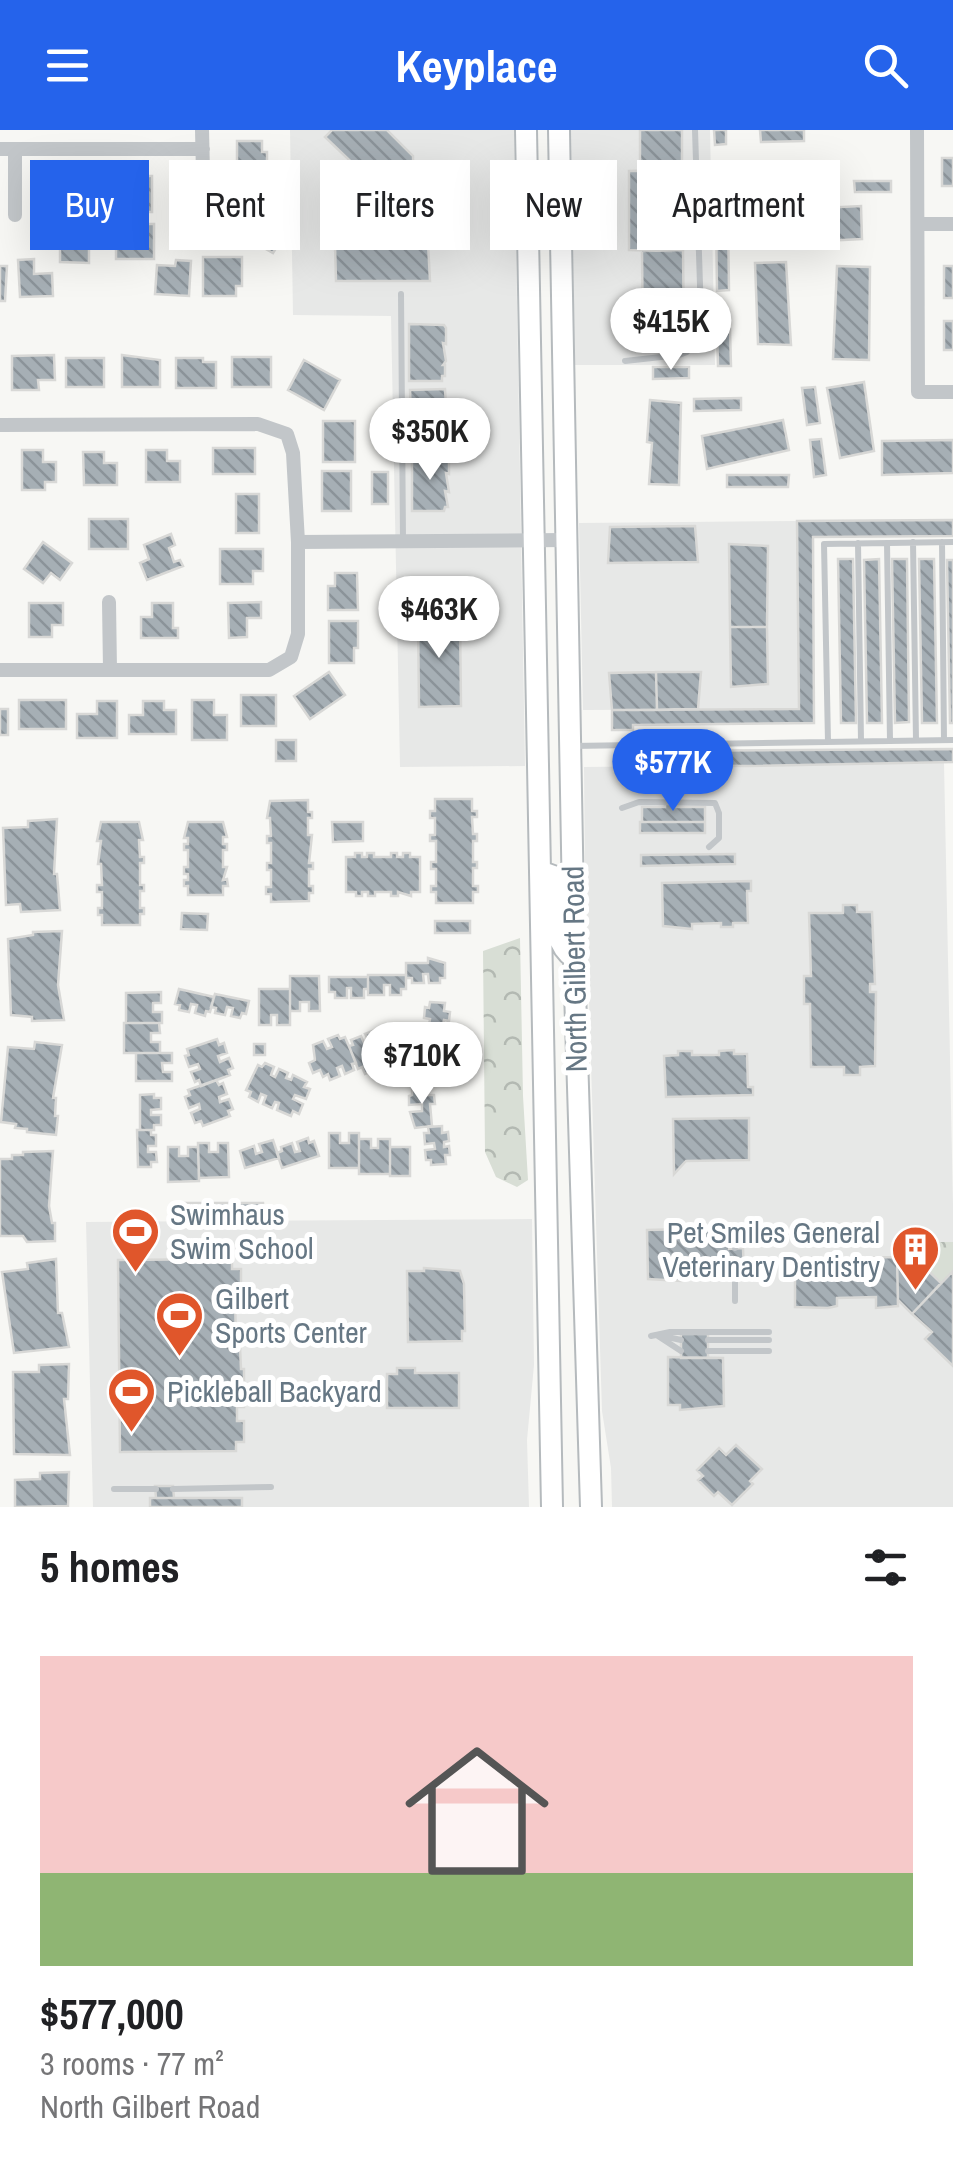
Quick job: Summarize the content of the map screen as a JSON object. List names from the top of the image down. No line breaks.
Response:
{"streets":{"main road":["North Gilbert Road"]},"places":{"sports":["Swimhaus Swim School","Gilbert Sports Center","Pickleball Backyard"],"building":["Pet Smiles General Veterinary Dentistry"]},"page":{"header":"Keyplace","chip":["Buy","Rent","Filters","New","Apartment"],"price":["$415K","$350K","$463K","$577K","$710K"],"heading":"5 homes","list":[{"name":"$577,000","note":"3 rooms · 77 m² · North Gilbert Road"}]}}
